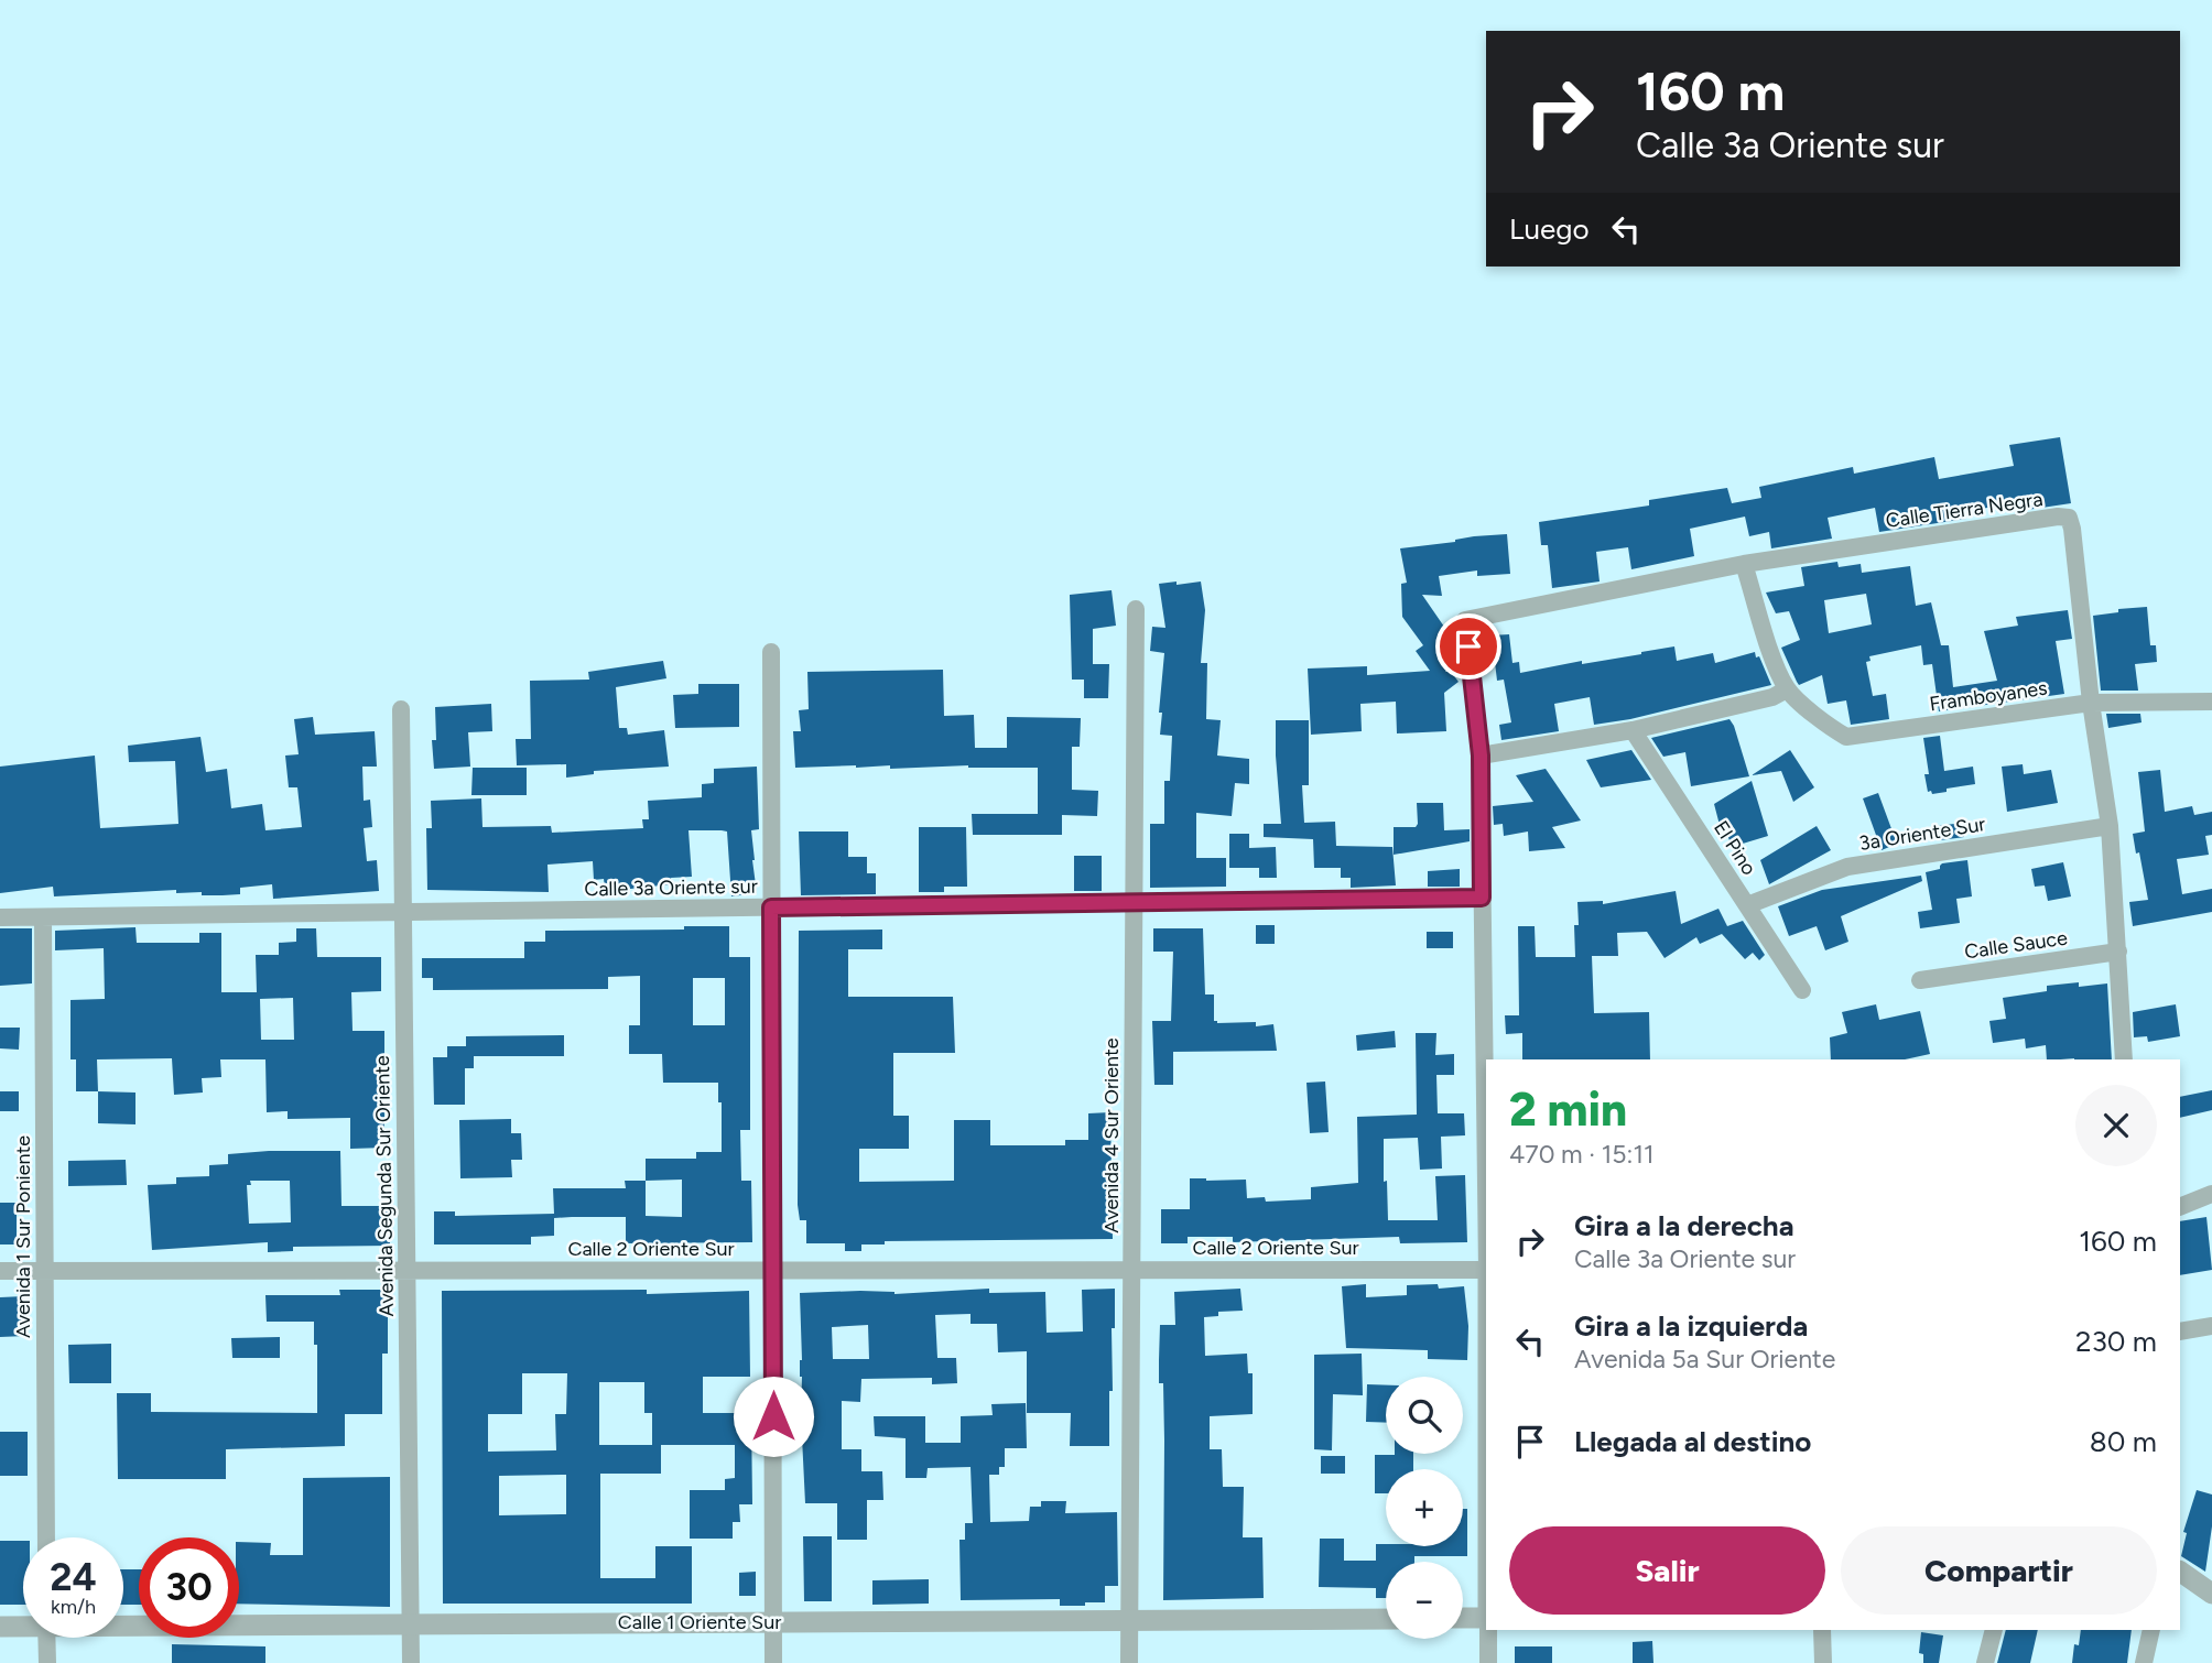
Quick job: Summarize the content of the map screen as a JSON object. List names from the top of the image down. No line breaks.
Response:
{"streets":{"street":["Calle Tierra Negra","Framboyanes","3a Oriente Sur","El Pino","Calle 3a Oriente sur","Calle Sauce","Avenida 4 Sur Oriente","Avenida Segunda Sur Oriente","Avenida 1 Sur Poniente","Calle 2 Oriente Sur","Calle 1 Oriente Sur"]},"crossings":[["Calle Tierra Negra","Framboyanes"],["Calle Tierra Negra","3a Oriente Sur"],["Calle Tierra Negra","Calle Sauce"],["3a Oriente Sur","El Pino"],["Calle 3a Oriente sur","Avenida 4 Sur Oriente"],["Calle 3a Oriente sur","Avenida Segunda Sur Oriente"],["Calle 3a Oriente sur","Avenida 1 Sur Poniente"],["Avenida 4 Sur Oriente","Calle 2 Oriente Sur"],["Avenida 4 Sur Oriente","Calle 1 Oriente Sur"],["Avenida Segunda Sur Oriente","Calle 2 Oriente Sur"],["Avenida Segunda Sur Oriente","Calle 1 Oriente Sur"],["Avenida 1 Sur Poniente","Calle 2 Oriente Sur"]],"page":{"turn":["160 m","Calle 3a Oriente sur"],"then":"Luego","heading":["2 min","470 m · 15:11"],"list":[{"name":"Gira a la derecha","note":"Calle 3a Oriente sur","value":"160 m"},{"name":"Gira a la izquierda","note":"Avenida 5a Sur Oriente","value":"230 m"},{"name":"Llegada al destino","value":"80 m"}],"map_buttons":["+","−"],"buttons":["Salir","Compartir"],"speed":"24 km/h","limit":"30"}}
